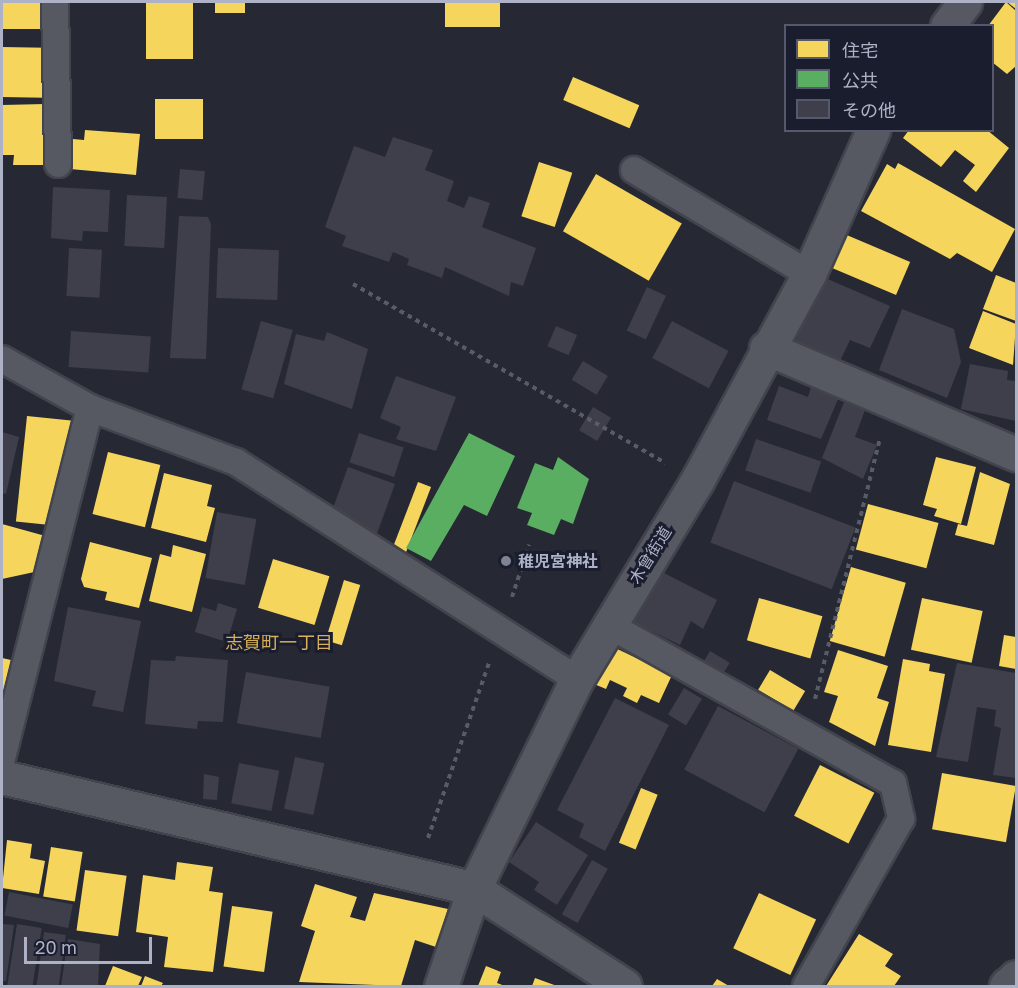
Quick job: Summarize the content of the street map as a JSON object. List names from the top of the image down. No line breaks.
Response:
{"streets":{"street":["木曾街道"]},"districts":["志賀町一丁目"],"places":["稚児宮神社"],"legend":["住宅","公共","その他"],"scale_bar":"20 m"}
